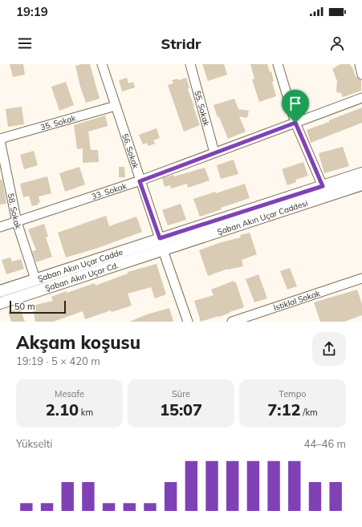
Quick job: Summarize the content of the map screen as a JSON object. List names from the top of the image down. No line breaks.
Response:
{"streets":{"main road":["Şaban Akın Uçar Caddesi","Şaban Akın Uçar Cadde","Şaban Akın Uçar Cd."],"street":["55. Sokak","35. Sokak","56. Sokak","33. Sokak","58. Sokak","İstiklal Sokak"]},"crossings":[["55. Sokak","33. Sokak"],["35. Sokak","56. Sokak"],["35. Sokak","58. Sokak"],["56. Sokak","33. Sokak"],["56. Sokak","Şaban Akın Uçar Caddesi"],["56. Sokak","Şaban Akın Uçar Cadde"],["33. Sokak","58. Sokak"],["58. Sokak","Şaban Akın Uçar Cadde"],["Şaban Akın Uçar Caddesi","Şaban Akın Uçar Cadde"],["Şaban Akın Uçar Caddesi","Şaban Akın Uçar Cd."]],"scale_bar":"50 m","page":{"status":"19:19","header":"Stridr","scale":"50 m","heading":["Akşam koşusu","19:19 · 5 × 420 m"],"stats":[["Mesafe","2.10 km"],["Süre","15:07"],["Tempo","7:12 /km"]],"chart":["Yükselti","44–46 m"]}}
